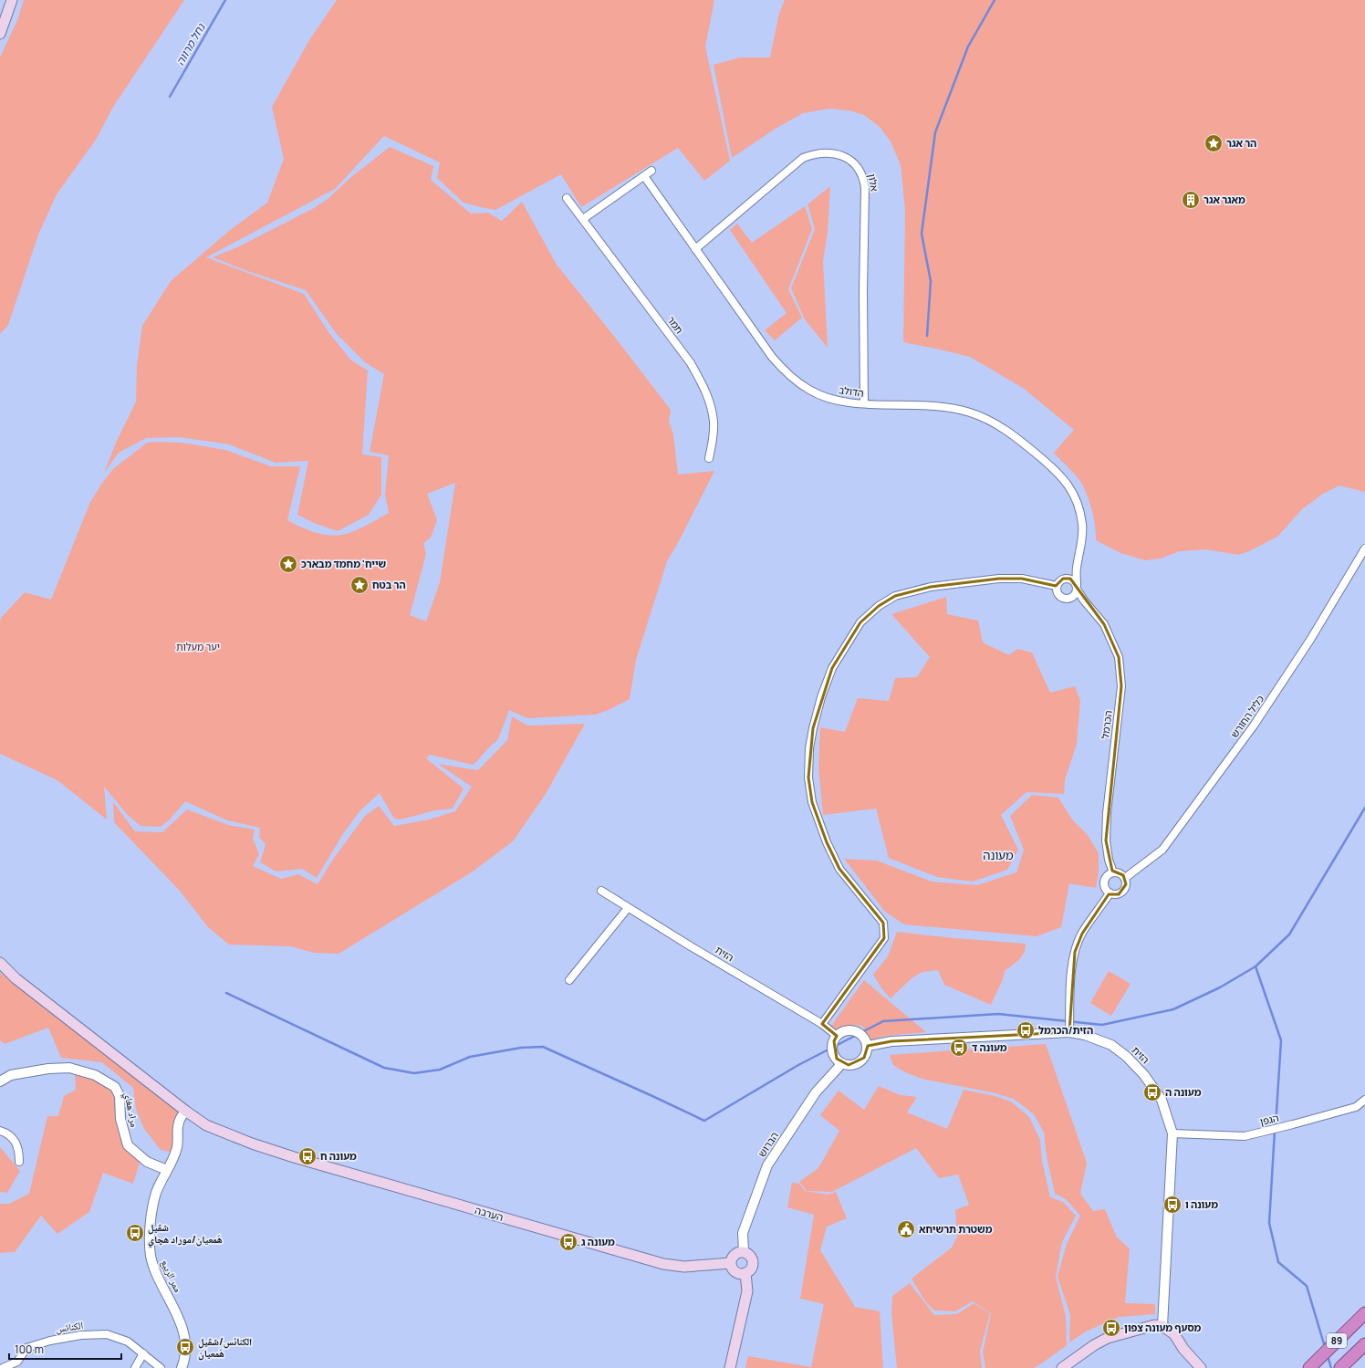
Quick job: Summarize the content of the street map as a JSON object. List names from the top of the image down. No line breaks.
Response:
{"streets":{"highway":["89"],"main road":["הערבה"],"street":["אלון","תמר","הדולב","כליל החורש","הכרמל","הזית","مراد هغاي","הגפן","הברוש","ممر الربيع","الكنائس"]},"crossings":[["אלון","הדולב"],["הדולב","הכרמל"],["כליל החורש","הכרמל"],["הזית","הגפן"],["הזית","הברוש"],["مراد هغاي","ممر الربيع"],["הברוש","הערבה"],["הערבה","ممر الربيع"]],"districts":["מעונה"],"water":["נחל מרווה"],"parks":["יער מעלות"],"places":{"place":["הר אגר","שייח' מחמד מבארכ","הר בטח"],"building":["מאגר אגר"],"bus stop":["הזית/הכרמל","מעונה ד","מעונה ה","מעונה ח","מעונה ו","شڤيل هَمعيان/موراد هچاي","מעונה ג","מסעף מעונה צפון","الكنائس/شڤيل هَمعيان"],"public building":["משטרת תרשיחא"]},"scale_bar":"100 m"}
